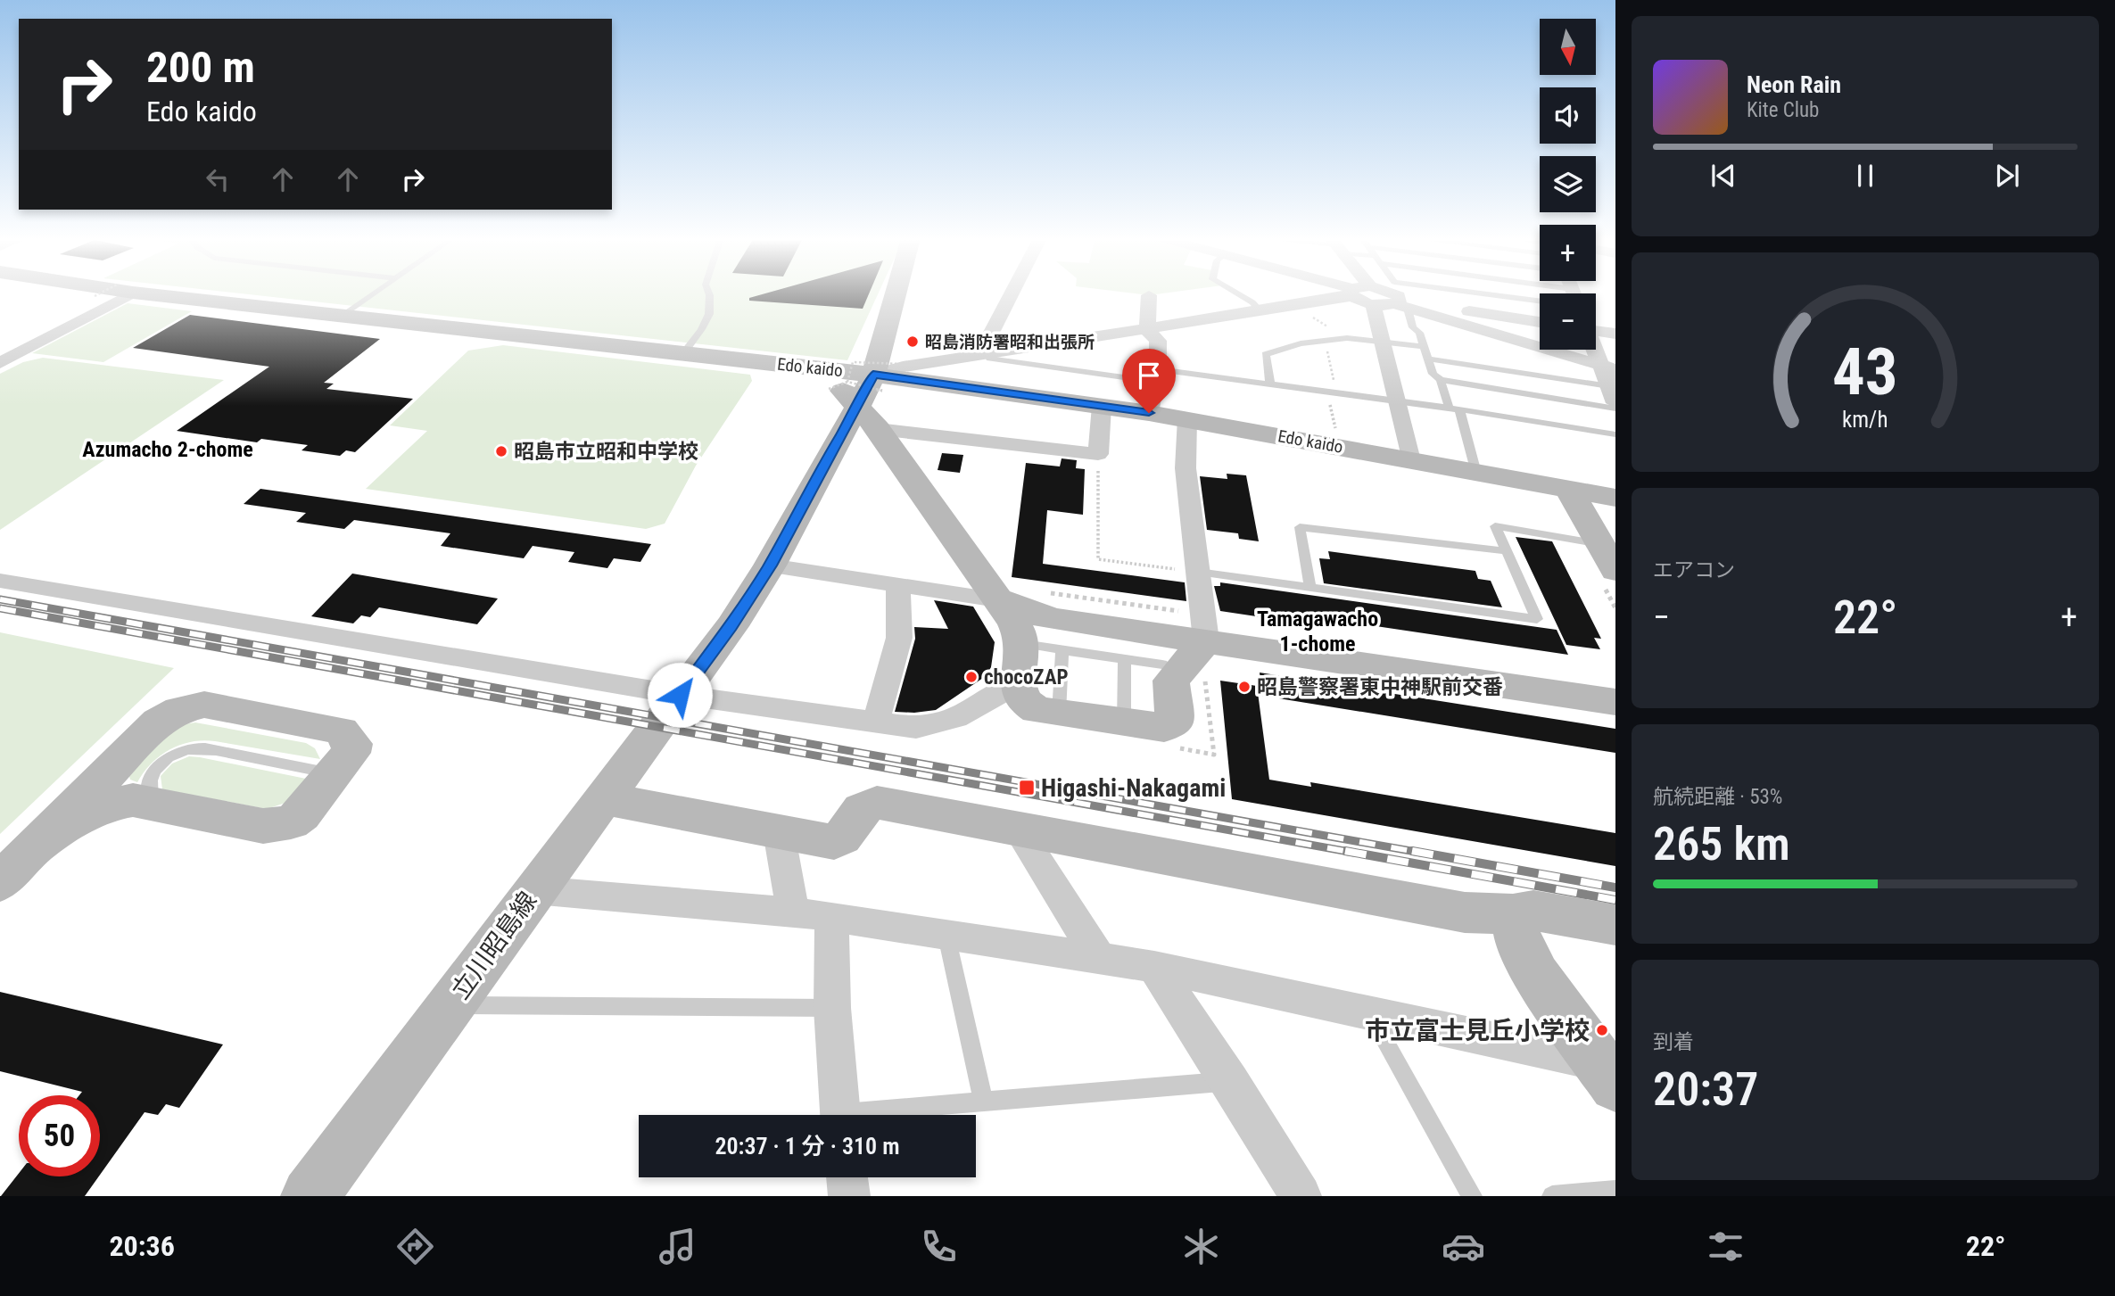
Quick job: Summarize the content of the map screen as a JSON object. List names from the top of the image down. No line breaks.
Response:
{"streets":{"street":["Edo kaido","立川昭島線"]},"crossings":[["Edo kaido","立川昭島線"]],"districts":["Azumacho 2-chome","Tamagawacho 1-chome"],"places":{"other":["昭島消防署昭和出張所","昭島市立昭和中学校","chocoZAP","昭島警察署東中神駅前交番","市立富士見丘小学校"],"transit":["Higashi-Nakagami"]},"north":"bottom","page":{"map_buttons":["+","−"],"turn":["200 m","Edo kaido"],"song":["Neon Rain","Kite Club"],"tile":["エアコン",["航続距離 · 53%","265 km"],["到着","20:37"]],"heat":["−","22°","+"],"limit":"50","trip":"20:37 · 1 分 · 310 m","tabs":["20:36","22°"],"gauge":["43","km/h"]}}
